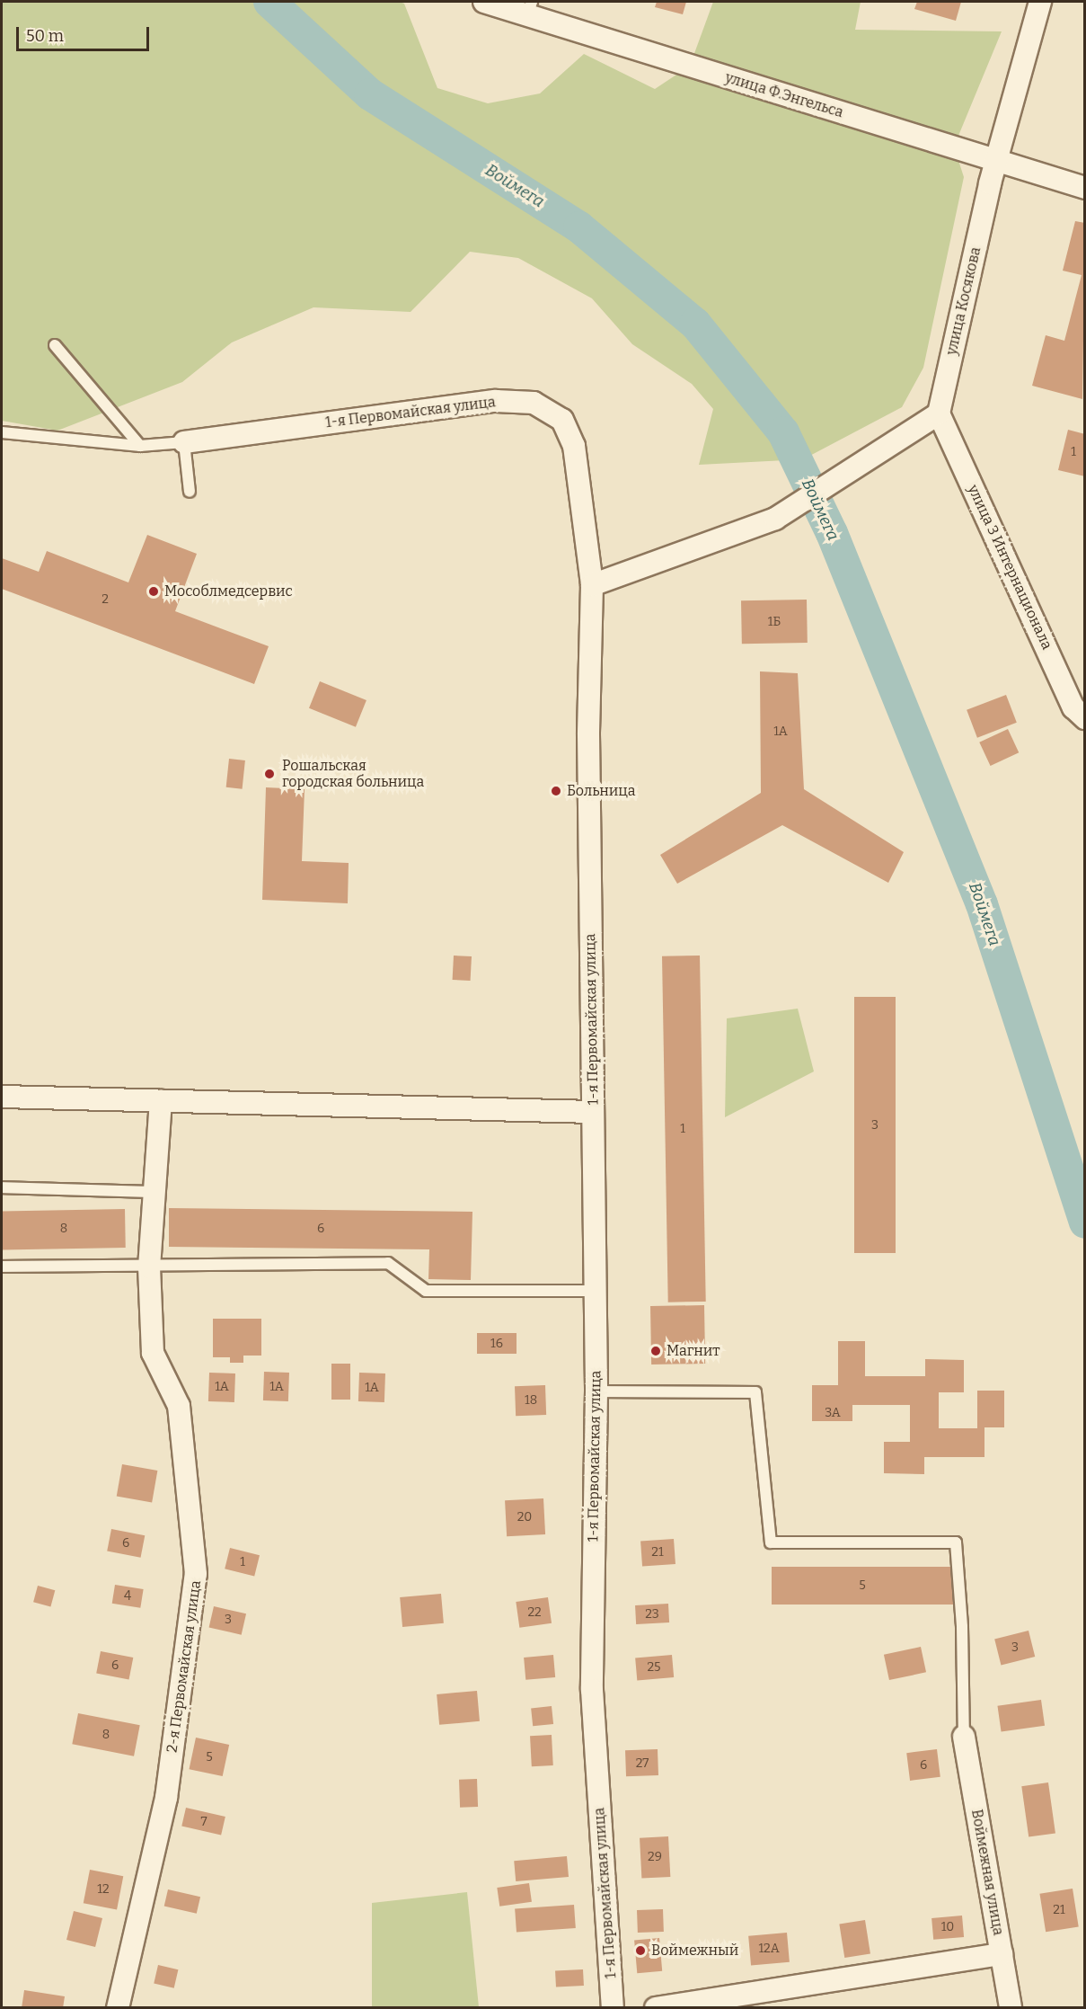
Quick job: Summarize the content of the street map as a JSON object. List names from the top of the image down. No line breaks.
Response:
{"streets":{"street":["улица Ф.Энгельса","улица Косякова","1-я Первомайская улица","улица 3 Интернационала","2-я Первомайская улица","Воймежная улица"]},"crossings":[["улица Ф.Энгельса","улица Косякова"],["улица Косякова","улица 3 Интернационала"]],"water":["Воймега"],"places":["Мособлмедсервис","Рошальская городская больница","Больница","Магнит","Воймежный"],"house_numbers":["1","2","1Б","1А","3","1","8","6","16","1А","1А","1А","18","3А","20","6","21","1","5","4","22","23","3","3","6","25","8","5","27","6","7","29","12","21","10","12А"],"scale_bar":"50 m"}
